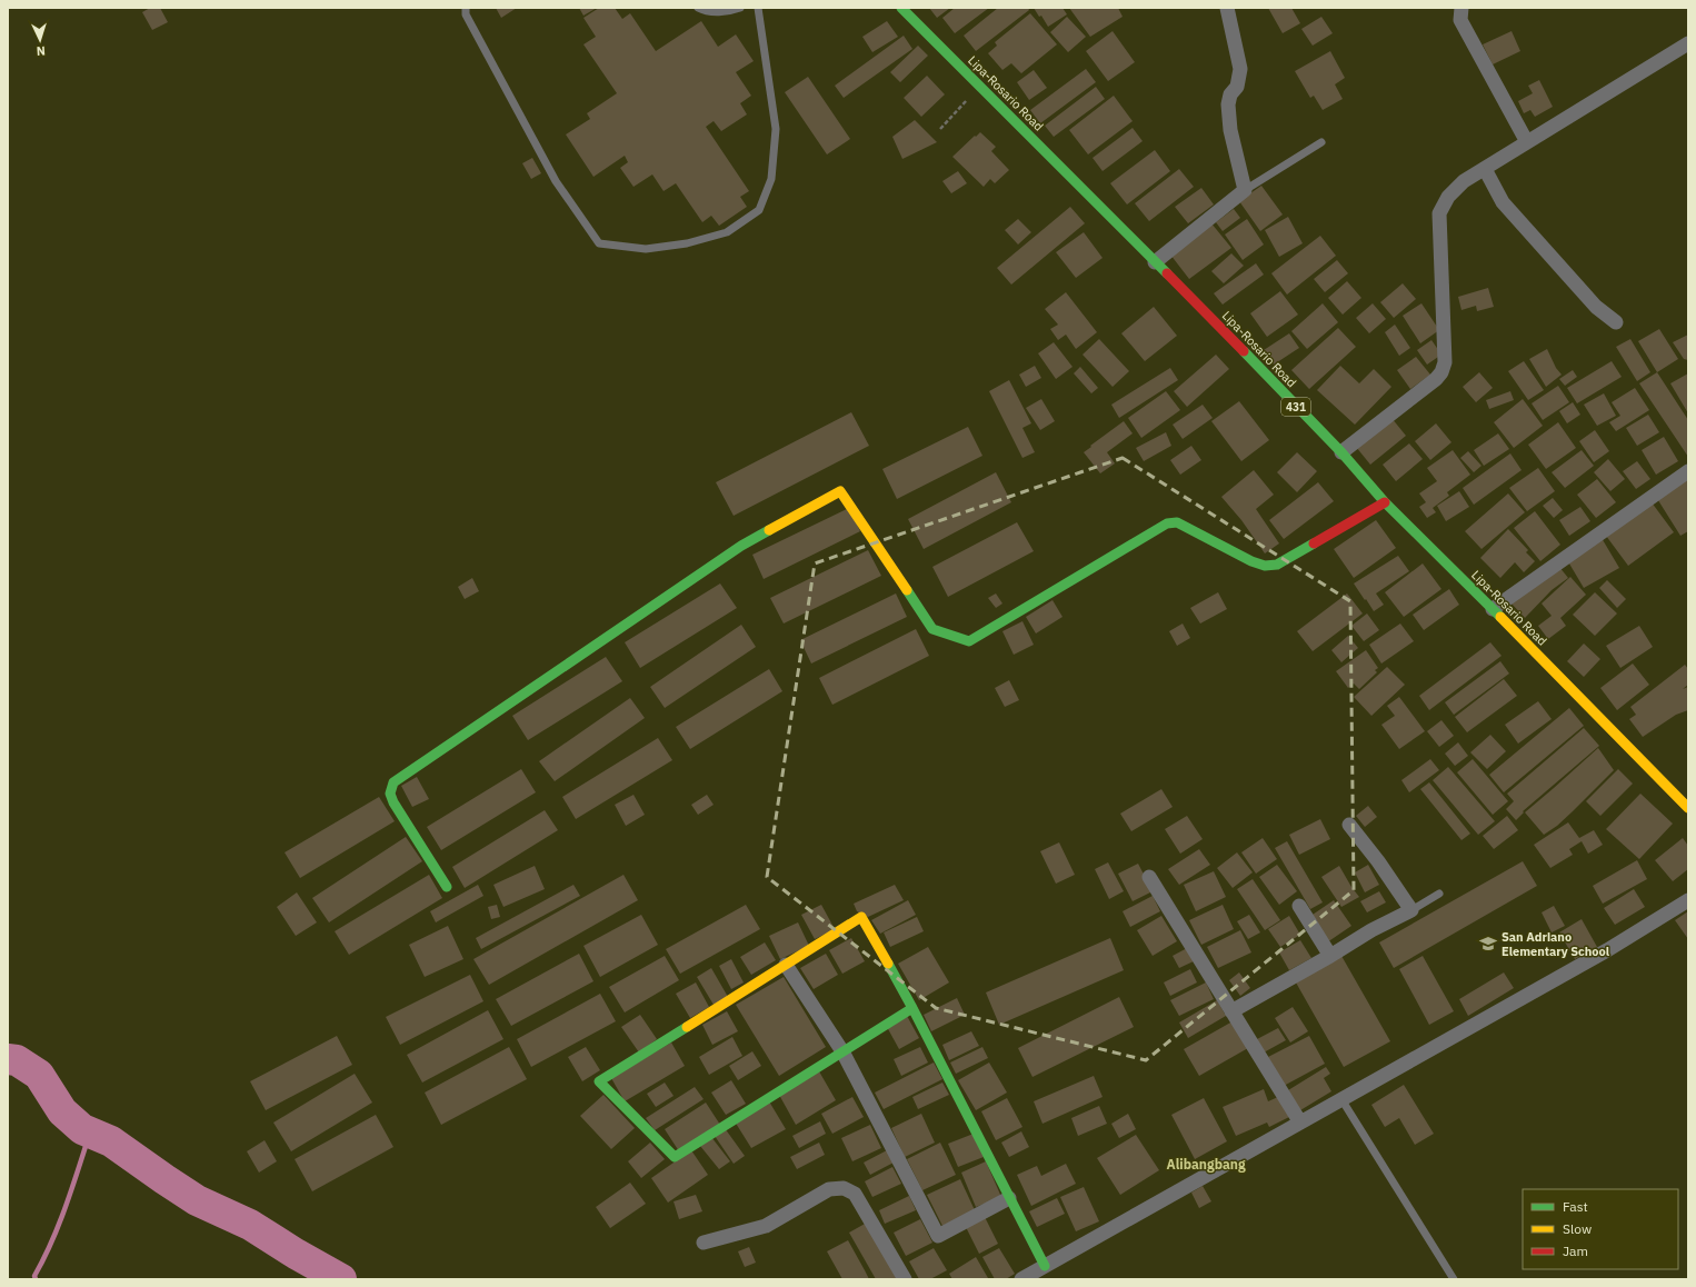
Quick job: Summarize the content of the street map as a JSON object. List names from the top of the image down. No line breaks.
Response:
{"streets":{"street":["Lipa-Rosario Road","431"]},"districts":["Alibangbang"],"places":{"school or university":["San Adriano Elementary School"]},"legend":["Fast","Slow","Jam"],"north":"bottom"}
